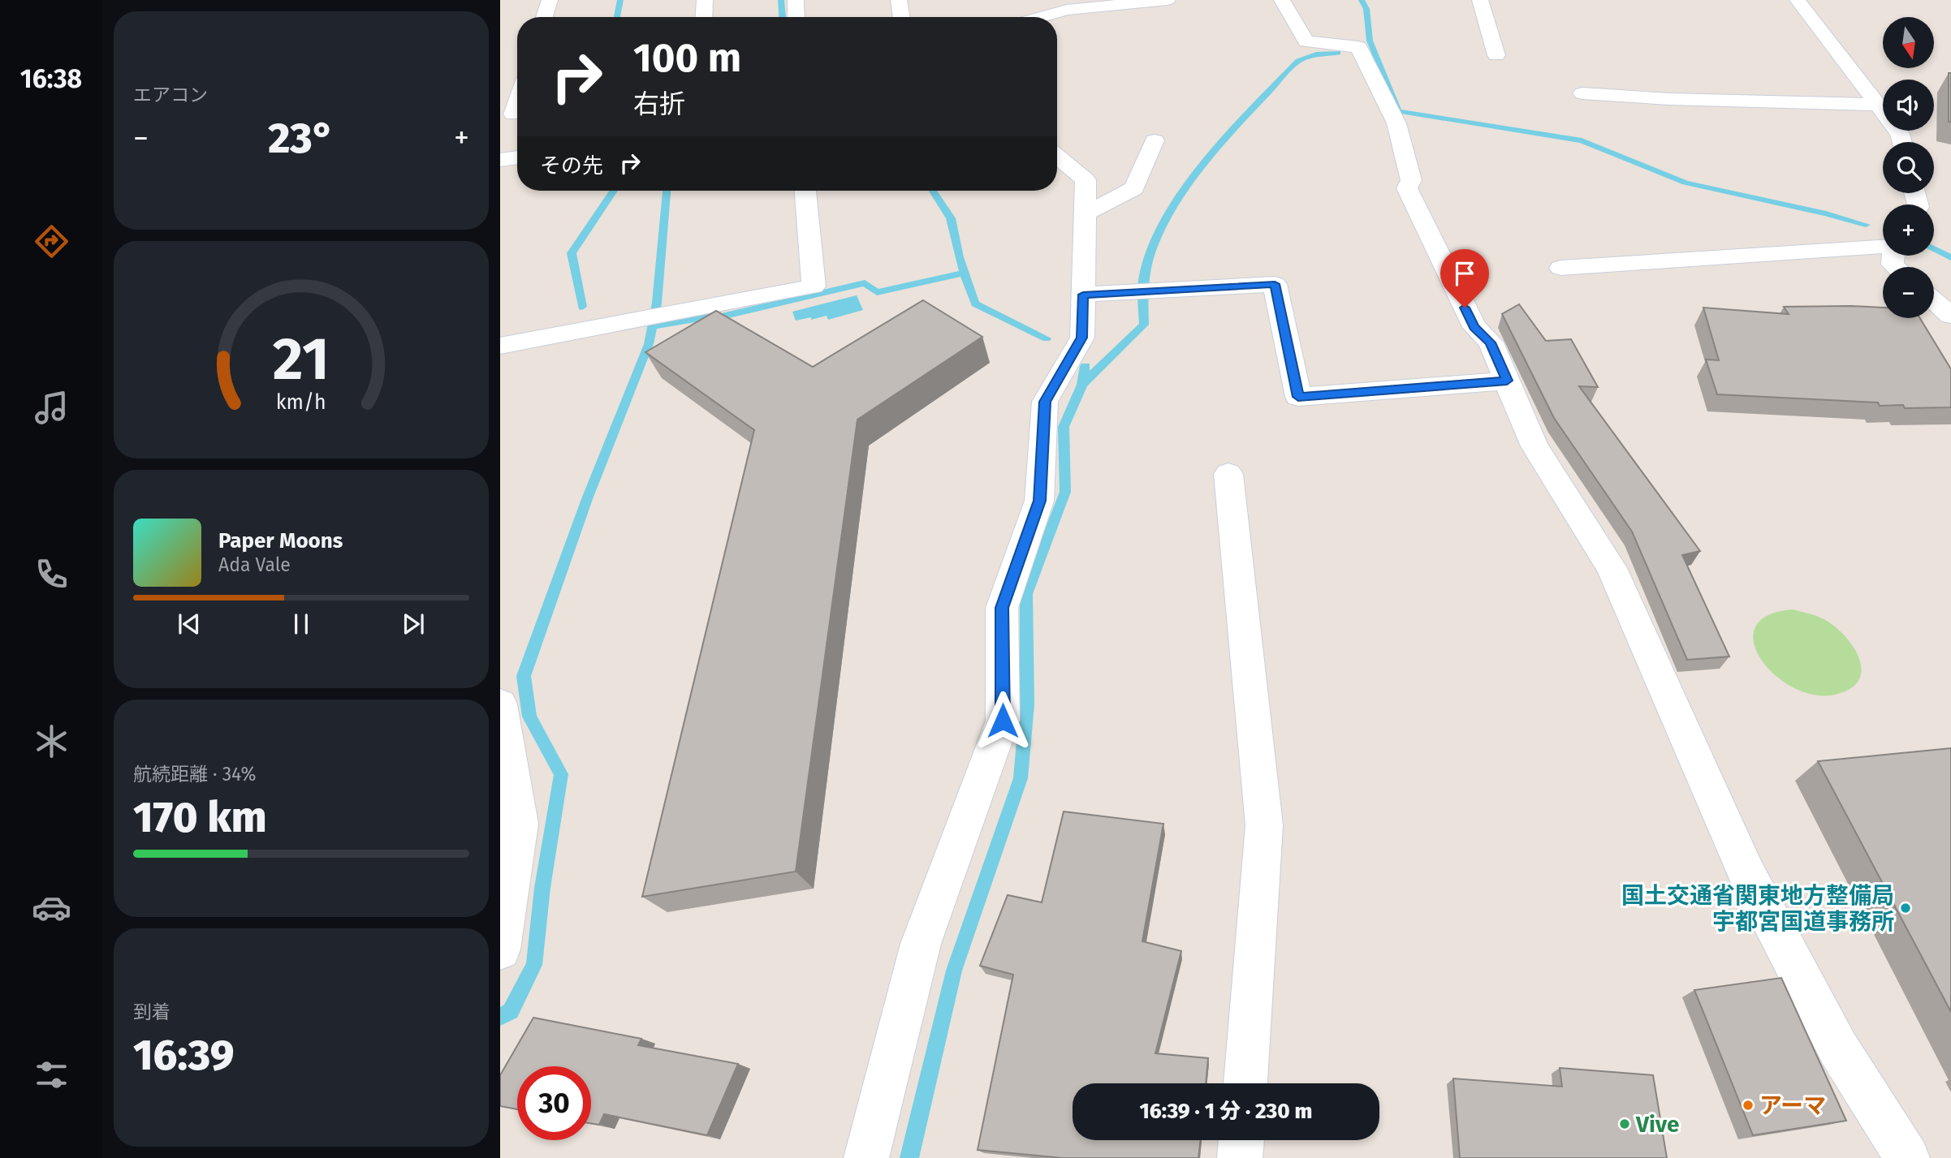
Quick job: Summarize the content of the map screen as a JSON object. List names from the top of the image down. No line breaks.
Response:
{"places":["国土交通省関東地方整備局 宇都宮国道事務所","アーマ","Vive"],"north":"bottom","page":{"tabs":"16:38","tile":["エアコン",["航続距離 · 34%","170 km"],["到着","16:39"]],"map_buttons":["+","−"],"turn":["100 m","右折"],"heat":["−","23°","+"],"then":"その先","song":["Paper Moons","Ada Vale"],"limit":"30","trip":"16:39 · 1 分 · 230 m","gauge":["21","km/h"]}}
